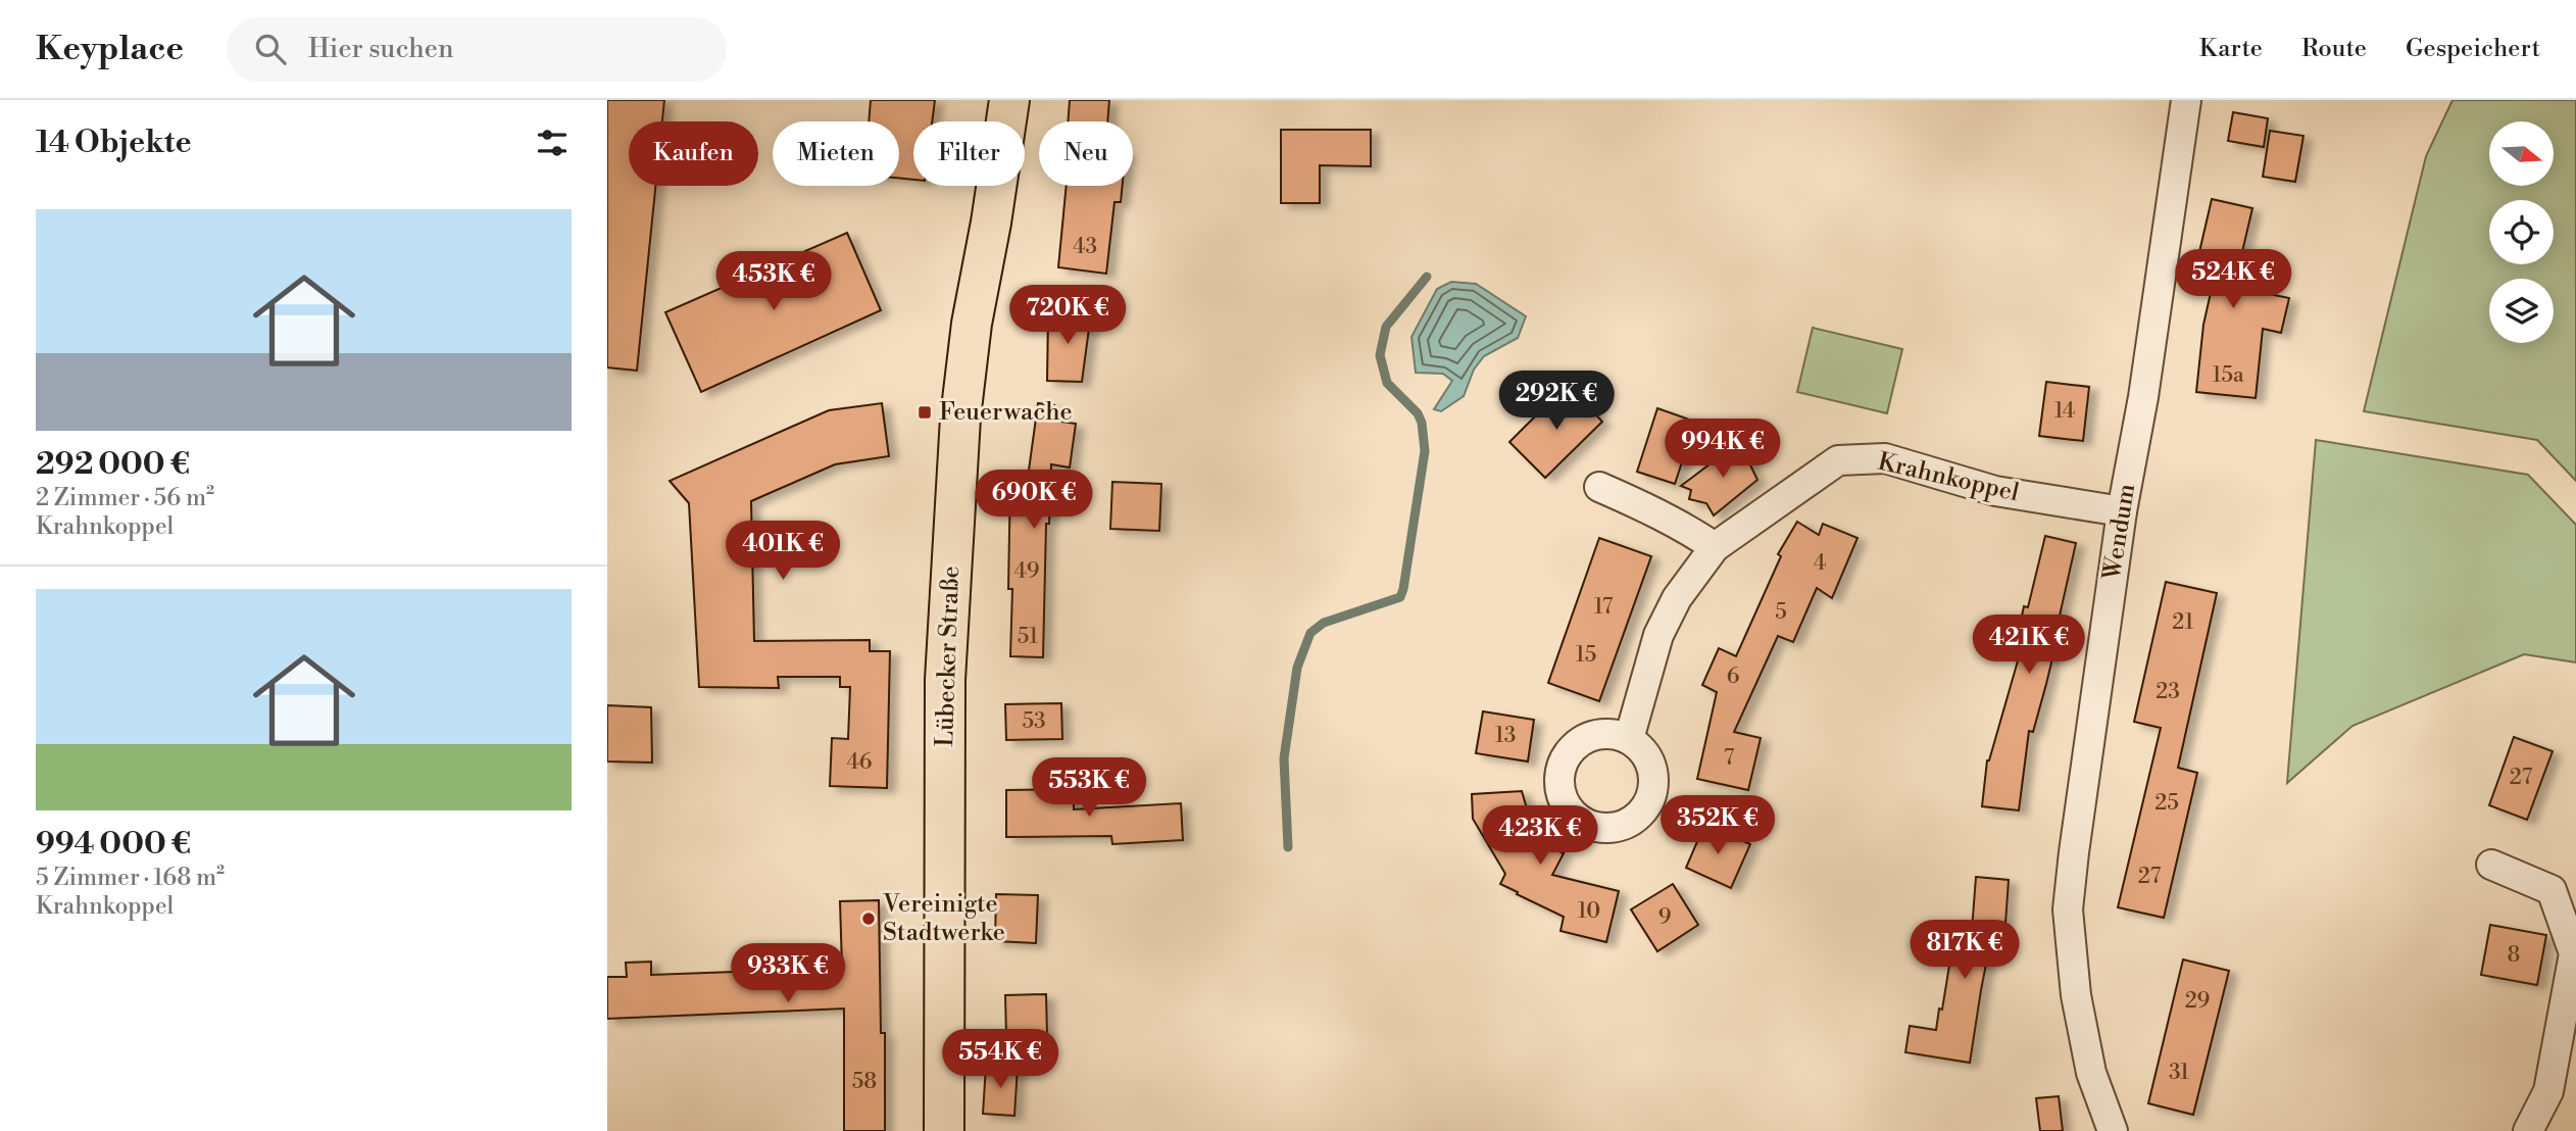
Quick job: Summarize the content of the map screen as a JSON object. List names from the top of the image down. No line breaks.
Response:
{"streets":{"main road":["Lübecker Straße"],"street":["Krahnkoppel","Wendum"]},"crossings":[["Krahnkoppel","Wendum"]],"places":{"transit":["Feuerwache"],"other":["Vereinigte Stadtwerke"]},"house_numbers":["43","15a","14","4","49","17","5","21","51","15","6","23","53","13","7","46","27","25","27","10","9","8","29","31","58"],"north":"right","page":{"header":"Keyplace","search":"Hier suchen","nav":["Karte","Route","Gespeichert"],"heading":"14 Objekte","chip":["Kaufen","Mieten","Filter","Neu"],"list":[{"name":"292 000 €","note":"2 Zimmer · 56 m² · Krahnkoppel"},{"name":"994 000 €","note":"5 Zimmer · 168 m² · Krahnkoppel"}],"price":["524K €","453K €","720K €","292K €","994K €","690K €","401K €","421K €","553K €","352K €","423K €","817K €","933K €","554K €"]}}
